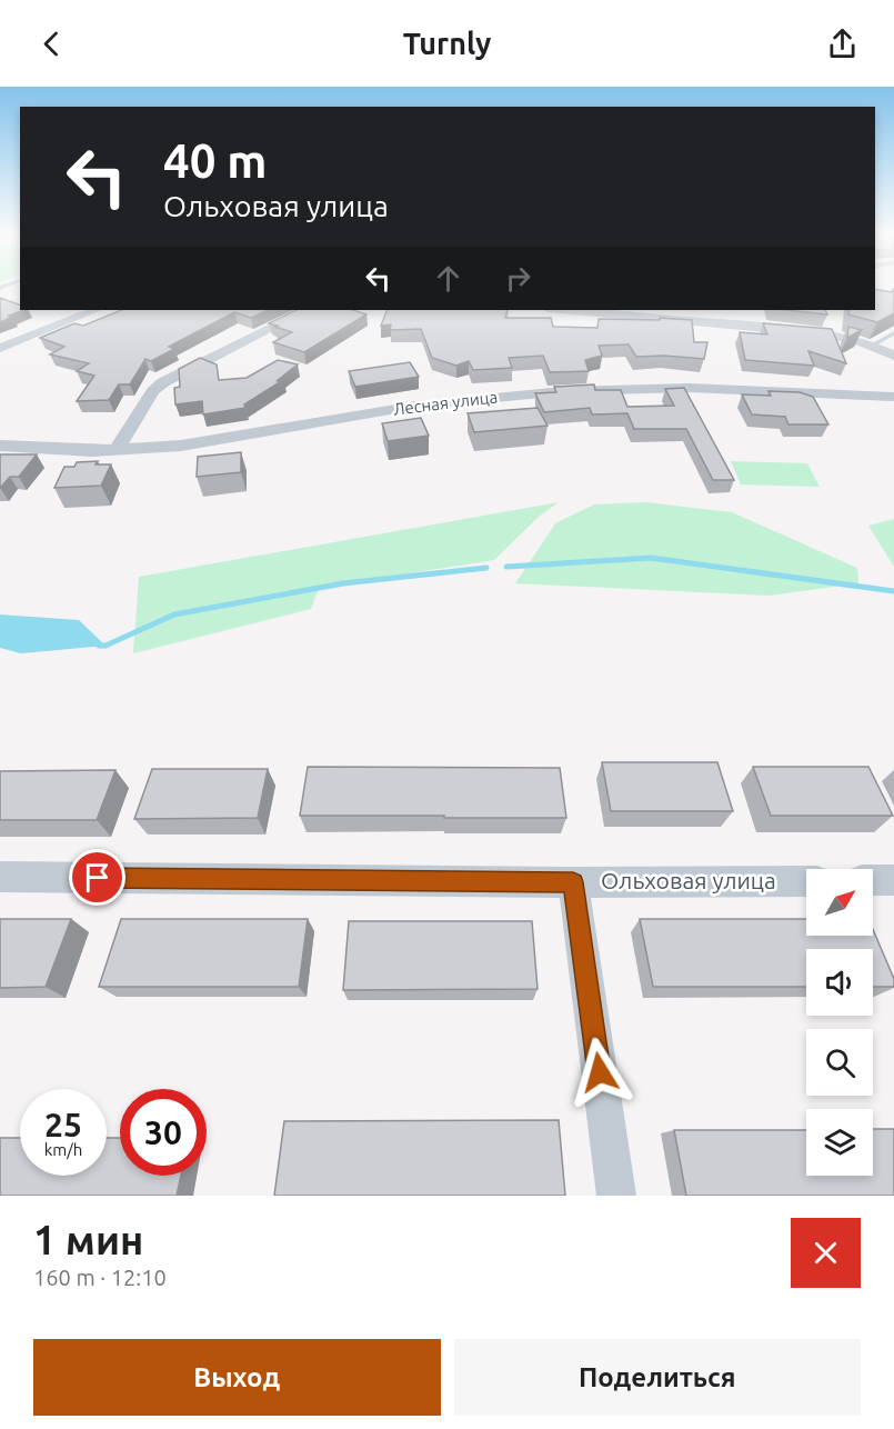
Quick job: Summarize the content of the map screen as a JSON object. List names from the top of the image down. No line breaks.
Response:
{"streets":{"street":["Лесная улица","Ольховая улица"]},"north":"top right","page":{"header":"Turnly","turn":["40 m","Ольховая улица"],"speed":"25 km/h","limit":"30","heading":["1 мин","160 m · 12:10"],"buttons":["Выход","Поделиться"]}}
